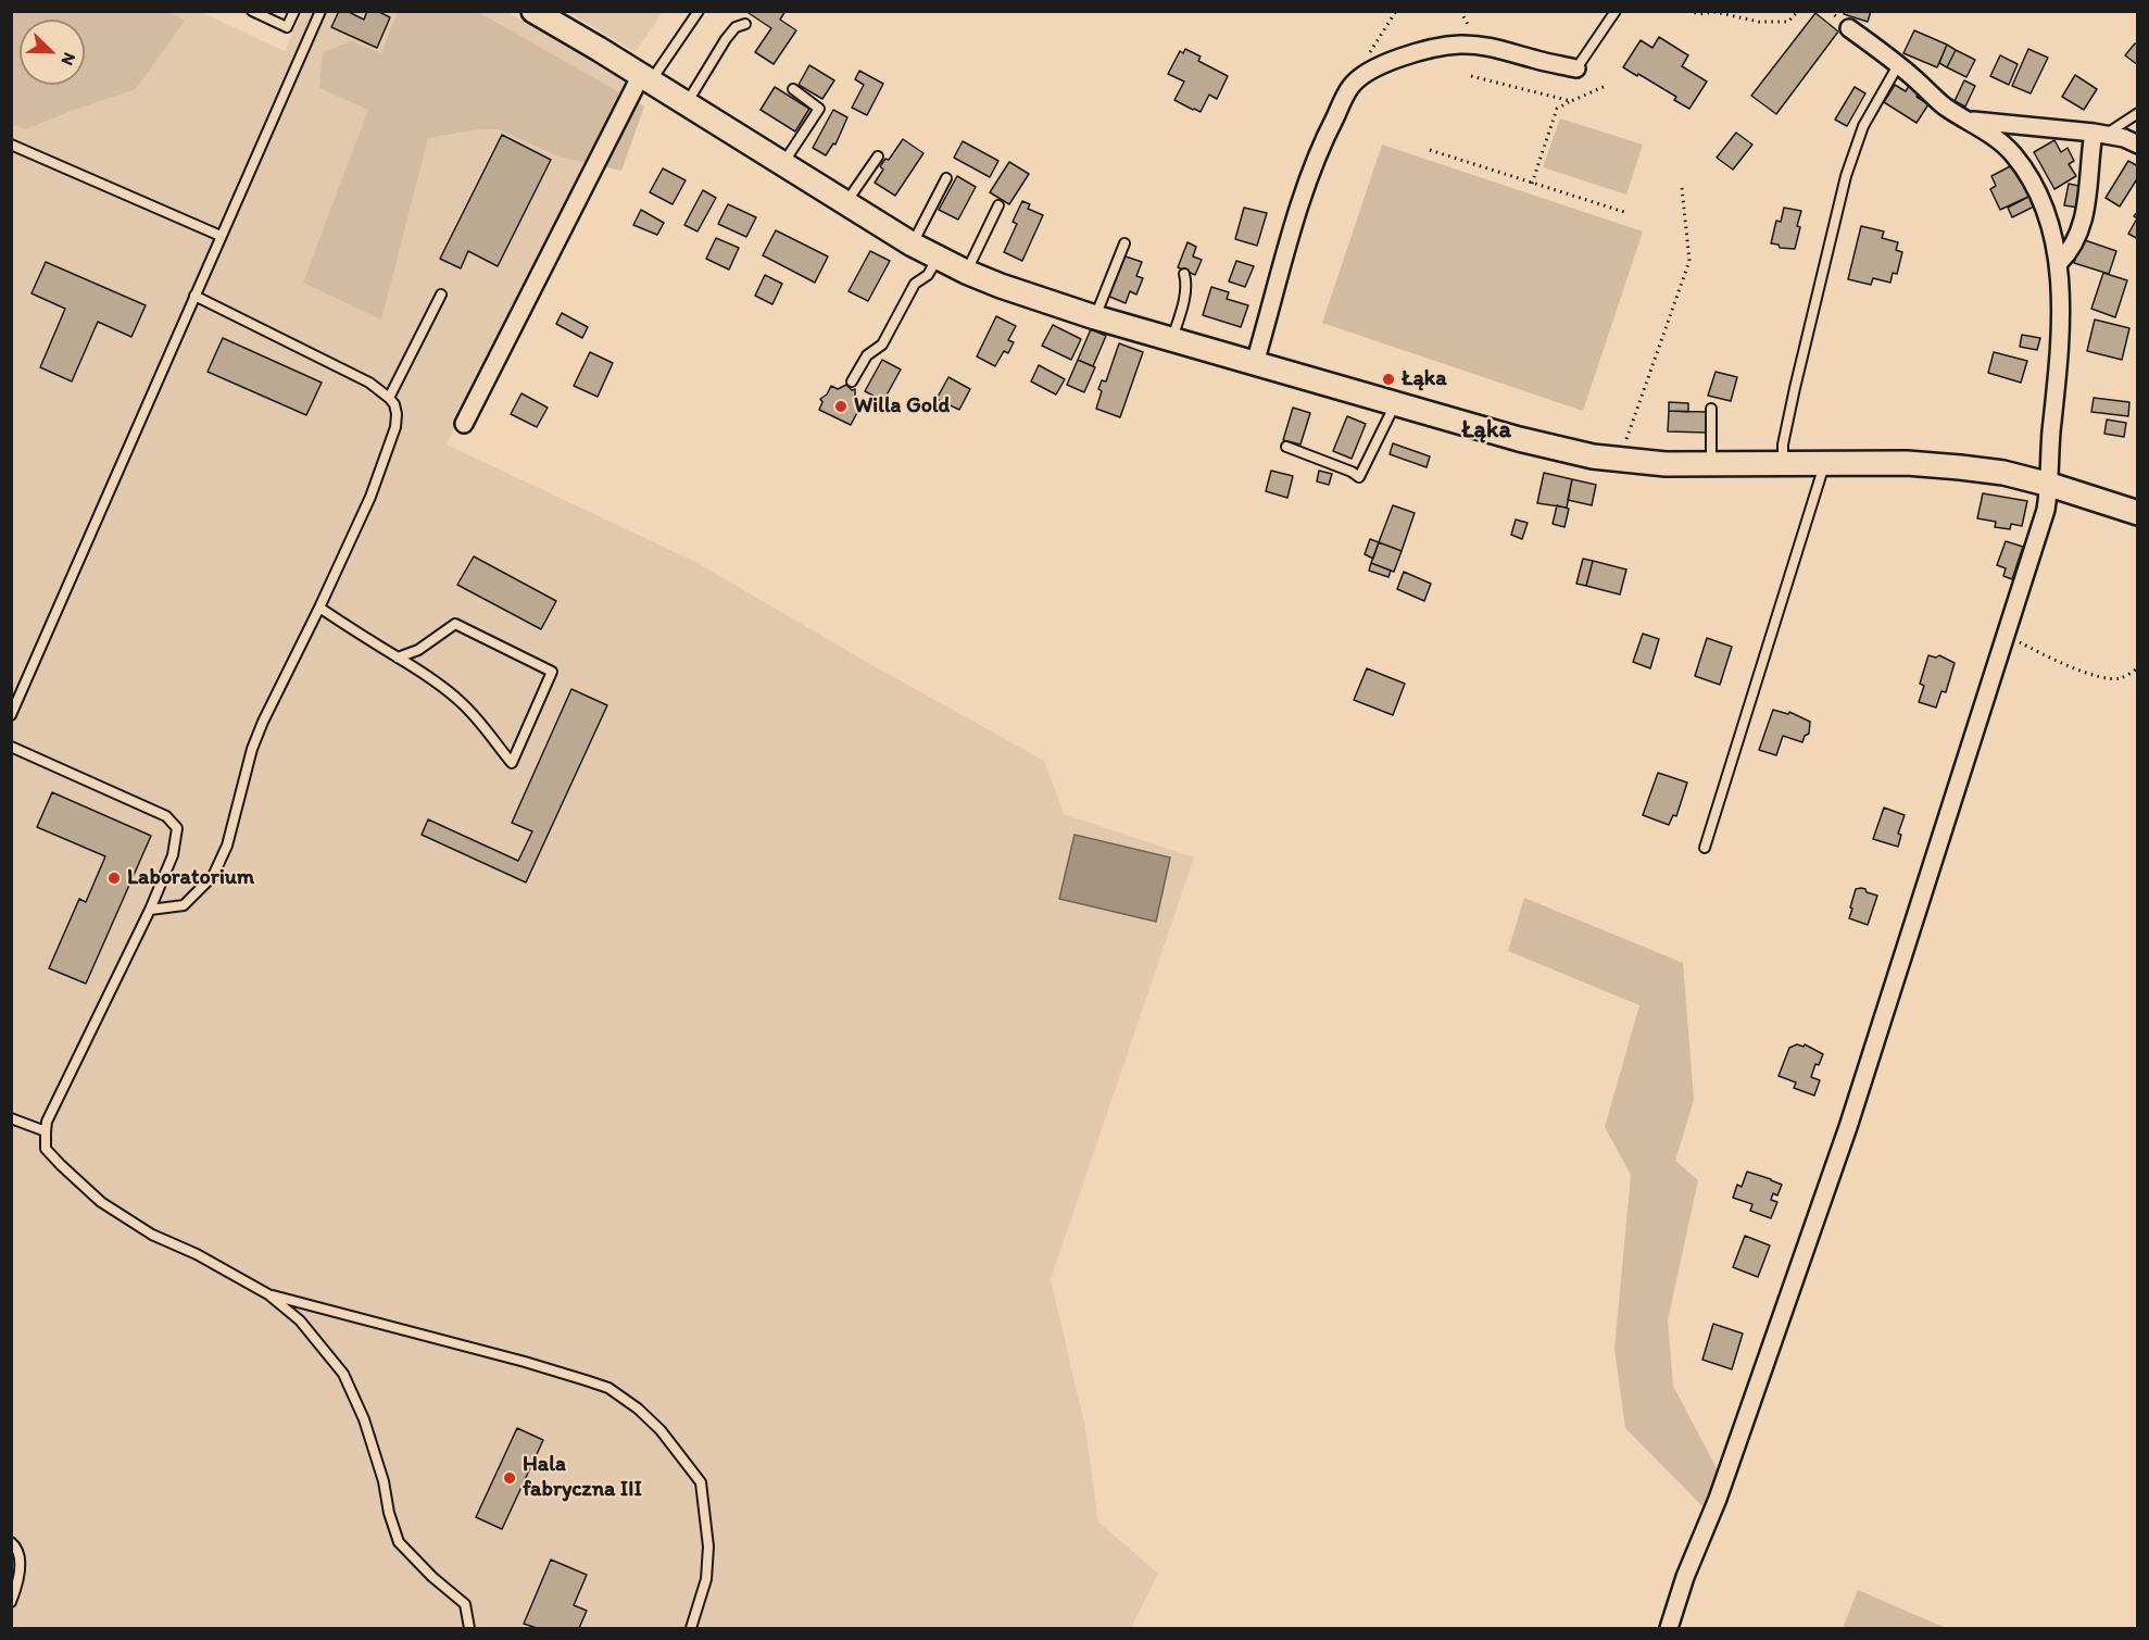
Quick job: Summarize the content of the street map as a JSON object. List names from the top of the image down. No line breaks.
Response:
{"districts":["Łąka"],"places":["Łąka","Willa Gold","Laboratorium","Hala fabryczna III"],"north":"bottom right"}
